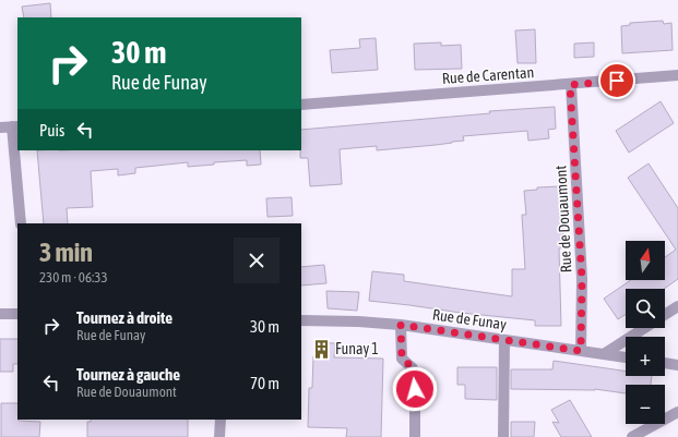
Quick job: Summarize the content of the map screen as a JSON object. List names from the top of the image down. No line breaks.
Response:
{"streets":{"street":["Rue de Carentan","Rue de Douaumont","Rue de Funay"]},"crossings":[["Rue de Carentan","Rue de Douaumont"],["Rue de Douaumont","Rue de Funay"]],"places":{"building":["Funay 1"]},"north":"top","page":{"turn":["30 m","Rue de Funay"],"then":"Puis","heading":["3 min","230 m · 06:33"],"map_buttons":["+","−"],"list":[{"name":"Tournez à droite","note":"Rue de Funay","value":"30 m"},{"name":"Tournez à gauche","note":"Rue de Douaumont","value":"70 m"}]}}
